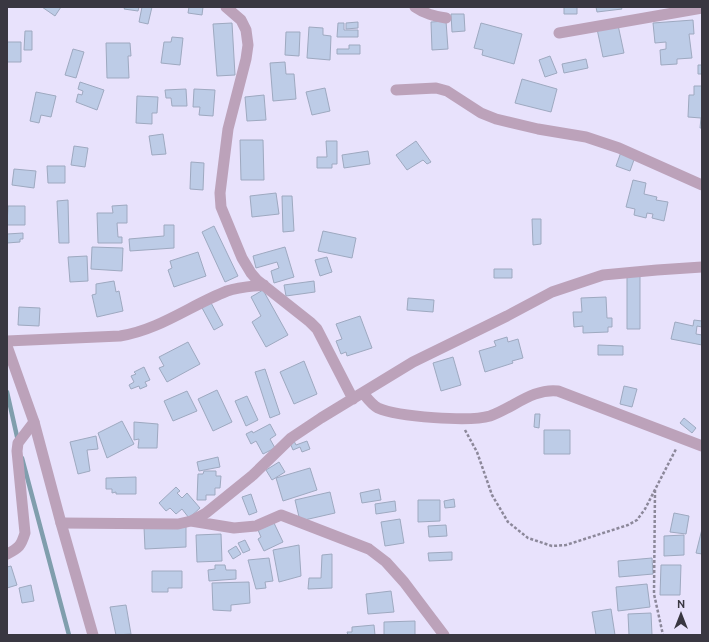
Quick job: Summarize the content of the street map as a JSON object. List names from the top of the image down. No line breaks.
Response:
{"north":"top"}
